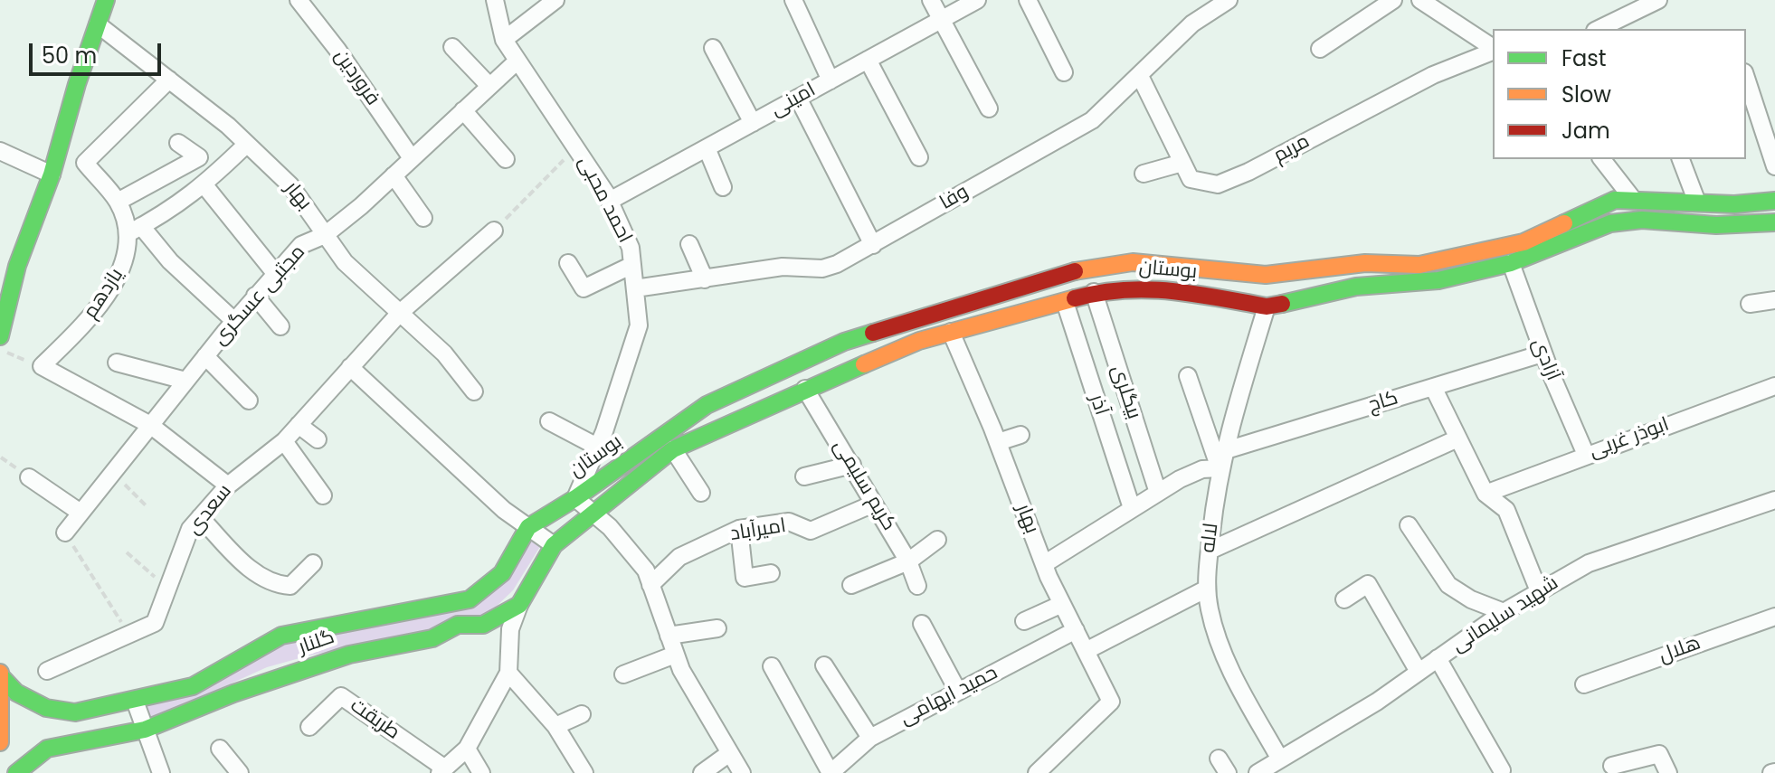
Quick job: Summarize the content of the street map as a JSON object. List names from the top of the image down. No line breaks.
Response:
{"streets":{"street":["فروردین","امینی","مریم","بهار","وفا","احمد محبی","بوستان","یازدهم","مجتبی عسگری","آزادی","بیگلری","کاج","آذر","ابوذر غربی","کریم سلیمی","سعدی","امیرآباد","لاله","شهید سلیمانی","گلنار","هلال","حمید ایهامی","طریقت"]},"crossings":[["فروردین","مجتبی عسگری"],["امینی","احمد محبی"],["مریم","وفا"],["بهار","بوستان"],["بهار","مجتبی عسگری"],["بهار","کاج"],["بهار","سعدی"],["بهار","حمید ایهامی"],["وفا","احمد محبی"],["احمد محبی","بوستان"],["احمد محبی","مجتبی عسگری"],["احمد محبی","گلنار"],["بوستان","آزادی"],["بوستان","بیگلری"],["بوستان","آذر"],["بوستان","کریم سلیمی"],["بوستان","لاله"],["بوستان","گلنار"],["آزادی","کاج"],["آزادی","ابوذر غربی"],["بیگلری","کاج"],["کاج","آذر"],["کاج","لاله"],["کریم سلیمی","امیرآباد"],["لاله","شهید سلیمانی"]],"legend":["Fast","Slow","Jam"],"scale_bar":"50 m"}
